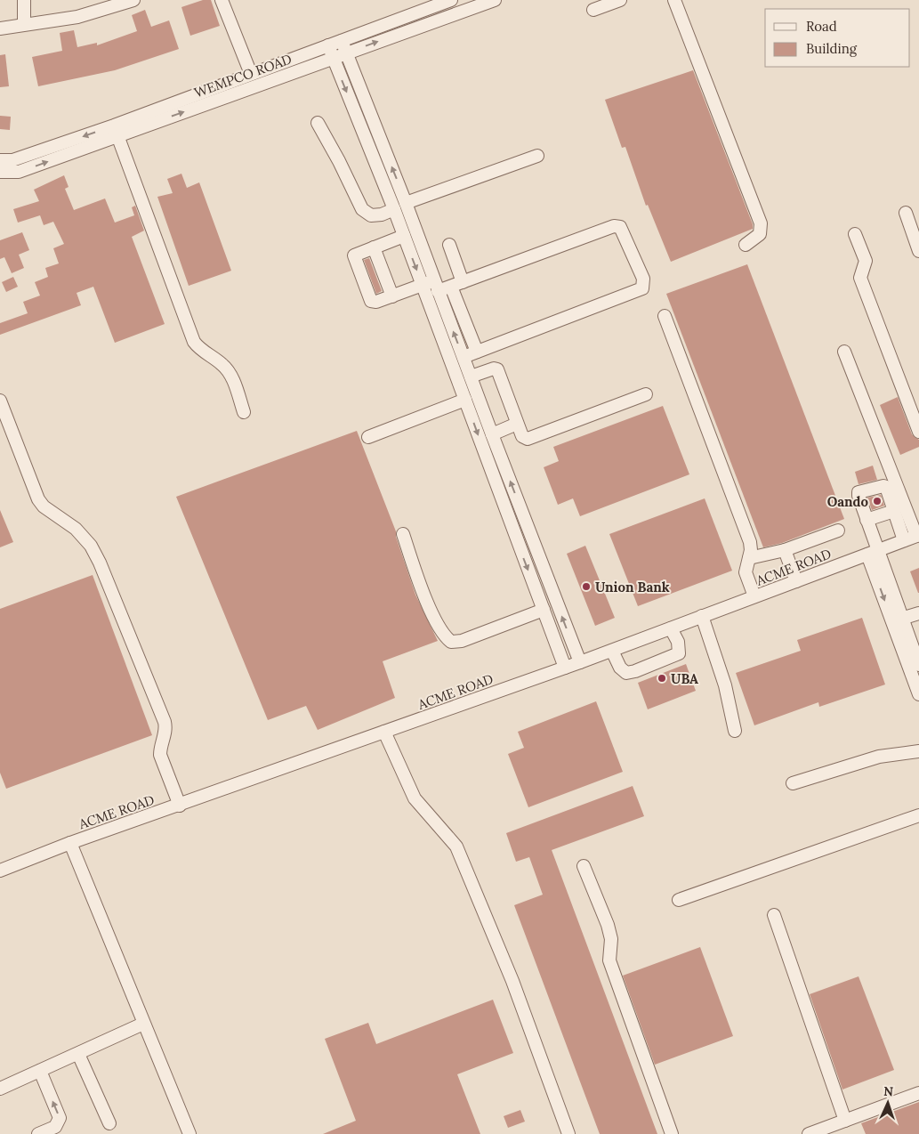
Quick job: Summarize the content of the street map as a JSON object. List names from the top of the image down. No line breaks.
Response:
{"streets":{"street":["WEMPCO ROAD","ACME ROAD"]},"places":["Oando","Union Bank","UBA"],"legend":["Road","Building"],"north":"top"}
